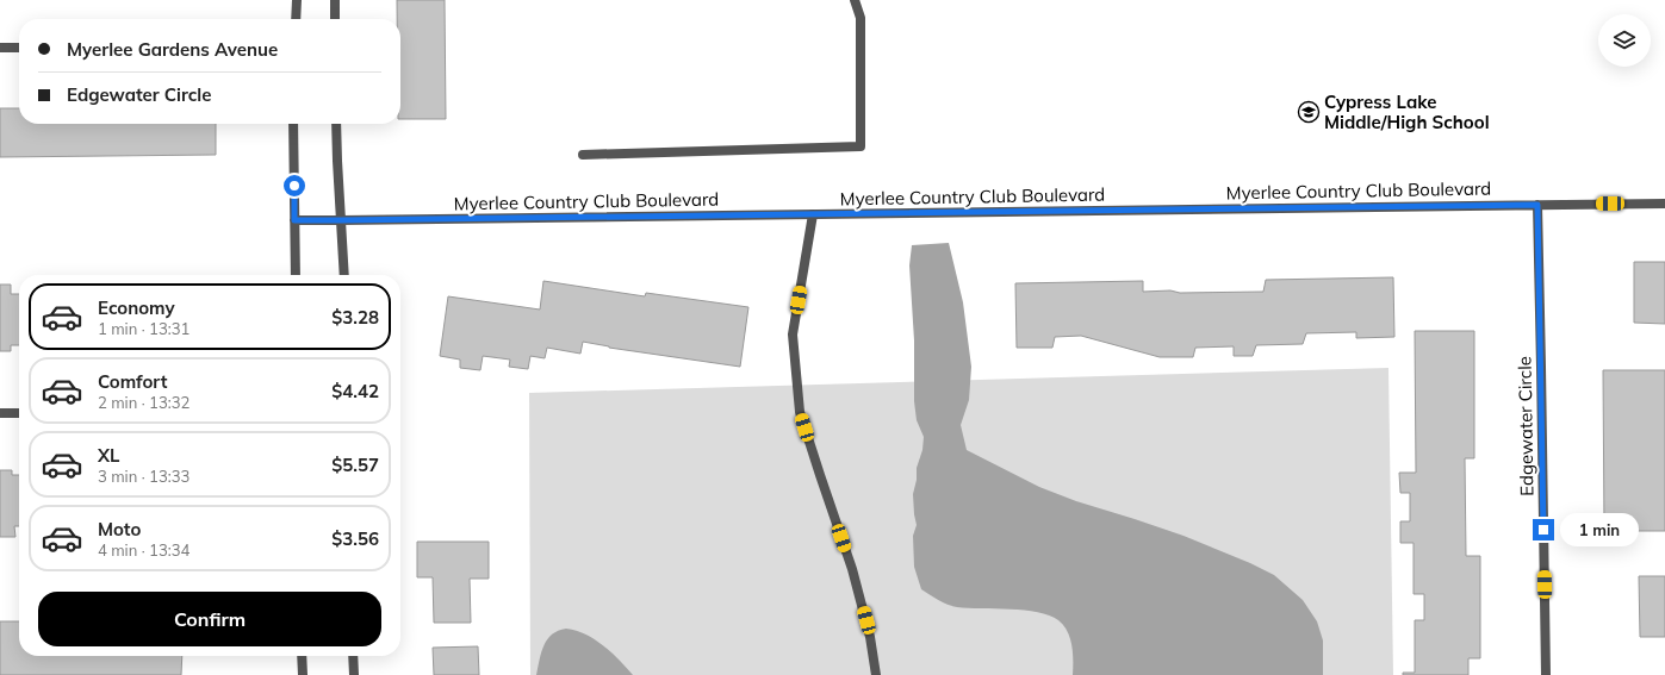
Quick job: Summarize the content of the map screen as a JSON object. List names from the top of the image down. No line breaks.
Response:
{"streets":{"street":["Myerlee Country Club Boulevard","Edgewater Circle"]},"crossings":[["Myerlee Country Club Boulevard","Edgewater Circle"]],"places":{"school or university":["Cypress Lake Middle/High School"]},"page":{"banner":["Myerlee Gardens Avenue","Edgewater Circle"],"list":[{"name":"Economy","note":"1 min · 13:31","value":"$3.28"},{"name":"Comfort","note":"2 min · 13:32","value":"$4.42"},{"name":"XL","note":"3 min · 13:33","value":"$5.57"},{"name":"Moto","note":"4 min · 13:34","value":"$3.56"}],"bubble":"1 min","buttons":"Confirm"}}
